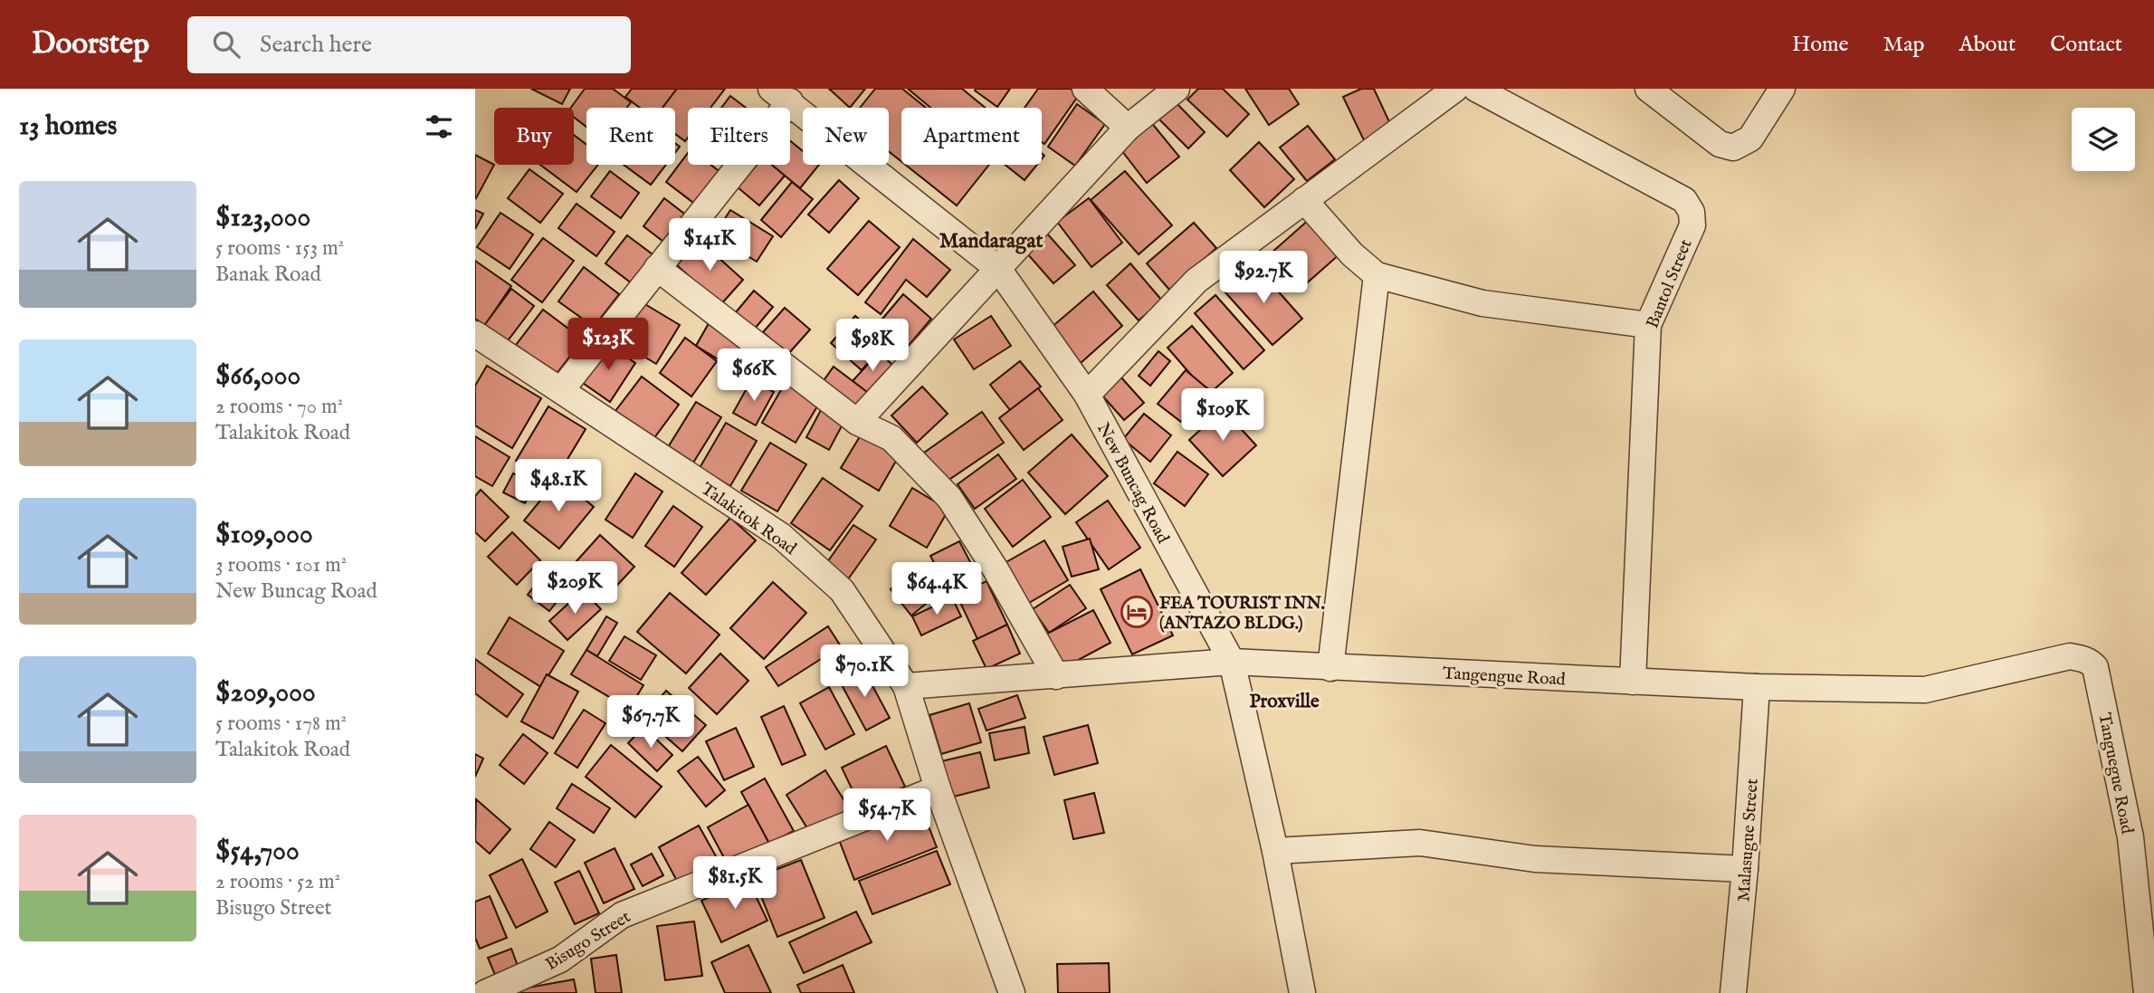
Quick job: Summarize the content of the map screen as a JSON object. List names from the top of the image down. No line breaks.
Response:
{"streets":{"street":["Bantol Street","New Buncag Road","Talakitok Road","Tangengue Road","Tanguegue Road","Malasugue Street","Bisugo Street"]},"crossings":[["Bantol Street","Tangengue Road"],["New Buncag Road","Tangengue Road"],["Talakitok Road","Tangengue Road"],["Talakitok Road","Bisugo Street"],["Tangengue Road","Tanguegue Road"],["Tangengue Road","Malasugue Street"]],"districts":["Mandaragat","Proxville"],"places":{"hotel":["FEA TOURIST INN. (ANTAZO BLDG.)"]},"page":{"header":"Doorstep","search":"Search here","nav":["Home","Map","About","Contact"],"heading":"13 homes","chip":["Buy","Rent","Filters","New","Apartment"],"list":[{"name":"$123,000","note":"5 rooms · 153 m² · Banak Road"},{"name":"$66,000","note":"2 rooms · 70 m² · Talakitok Road"},{"name":"$109,000","note":"3 rooms · 101 m² · New Buncag Road"},{"name":"$209,000","note":"5 rooms · 178 m² · Talakitok Road"},{"name":"$54,700","note":"2 rooms · 52 m² · Bisugo Street"}],"price":["$141K","$92.7K","$123K","$98K","$66K","$109K","$48.1K","$209K","$64.4K","$70.1K","$67.7K","$54.7K","$81.5K"]}}
